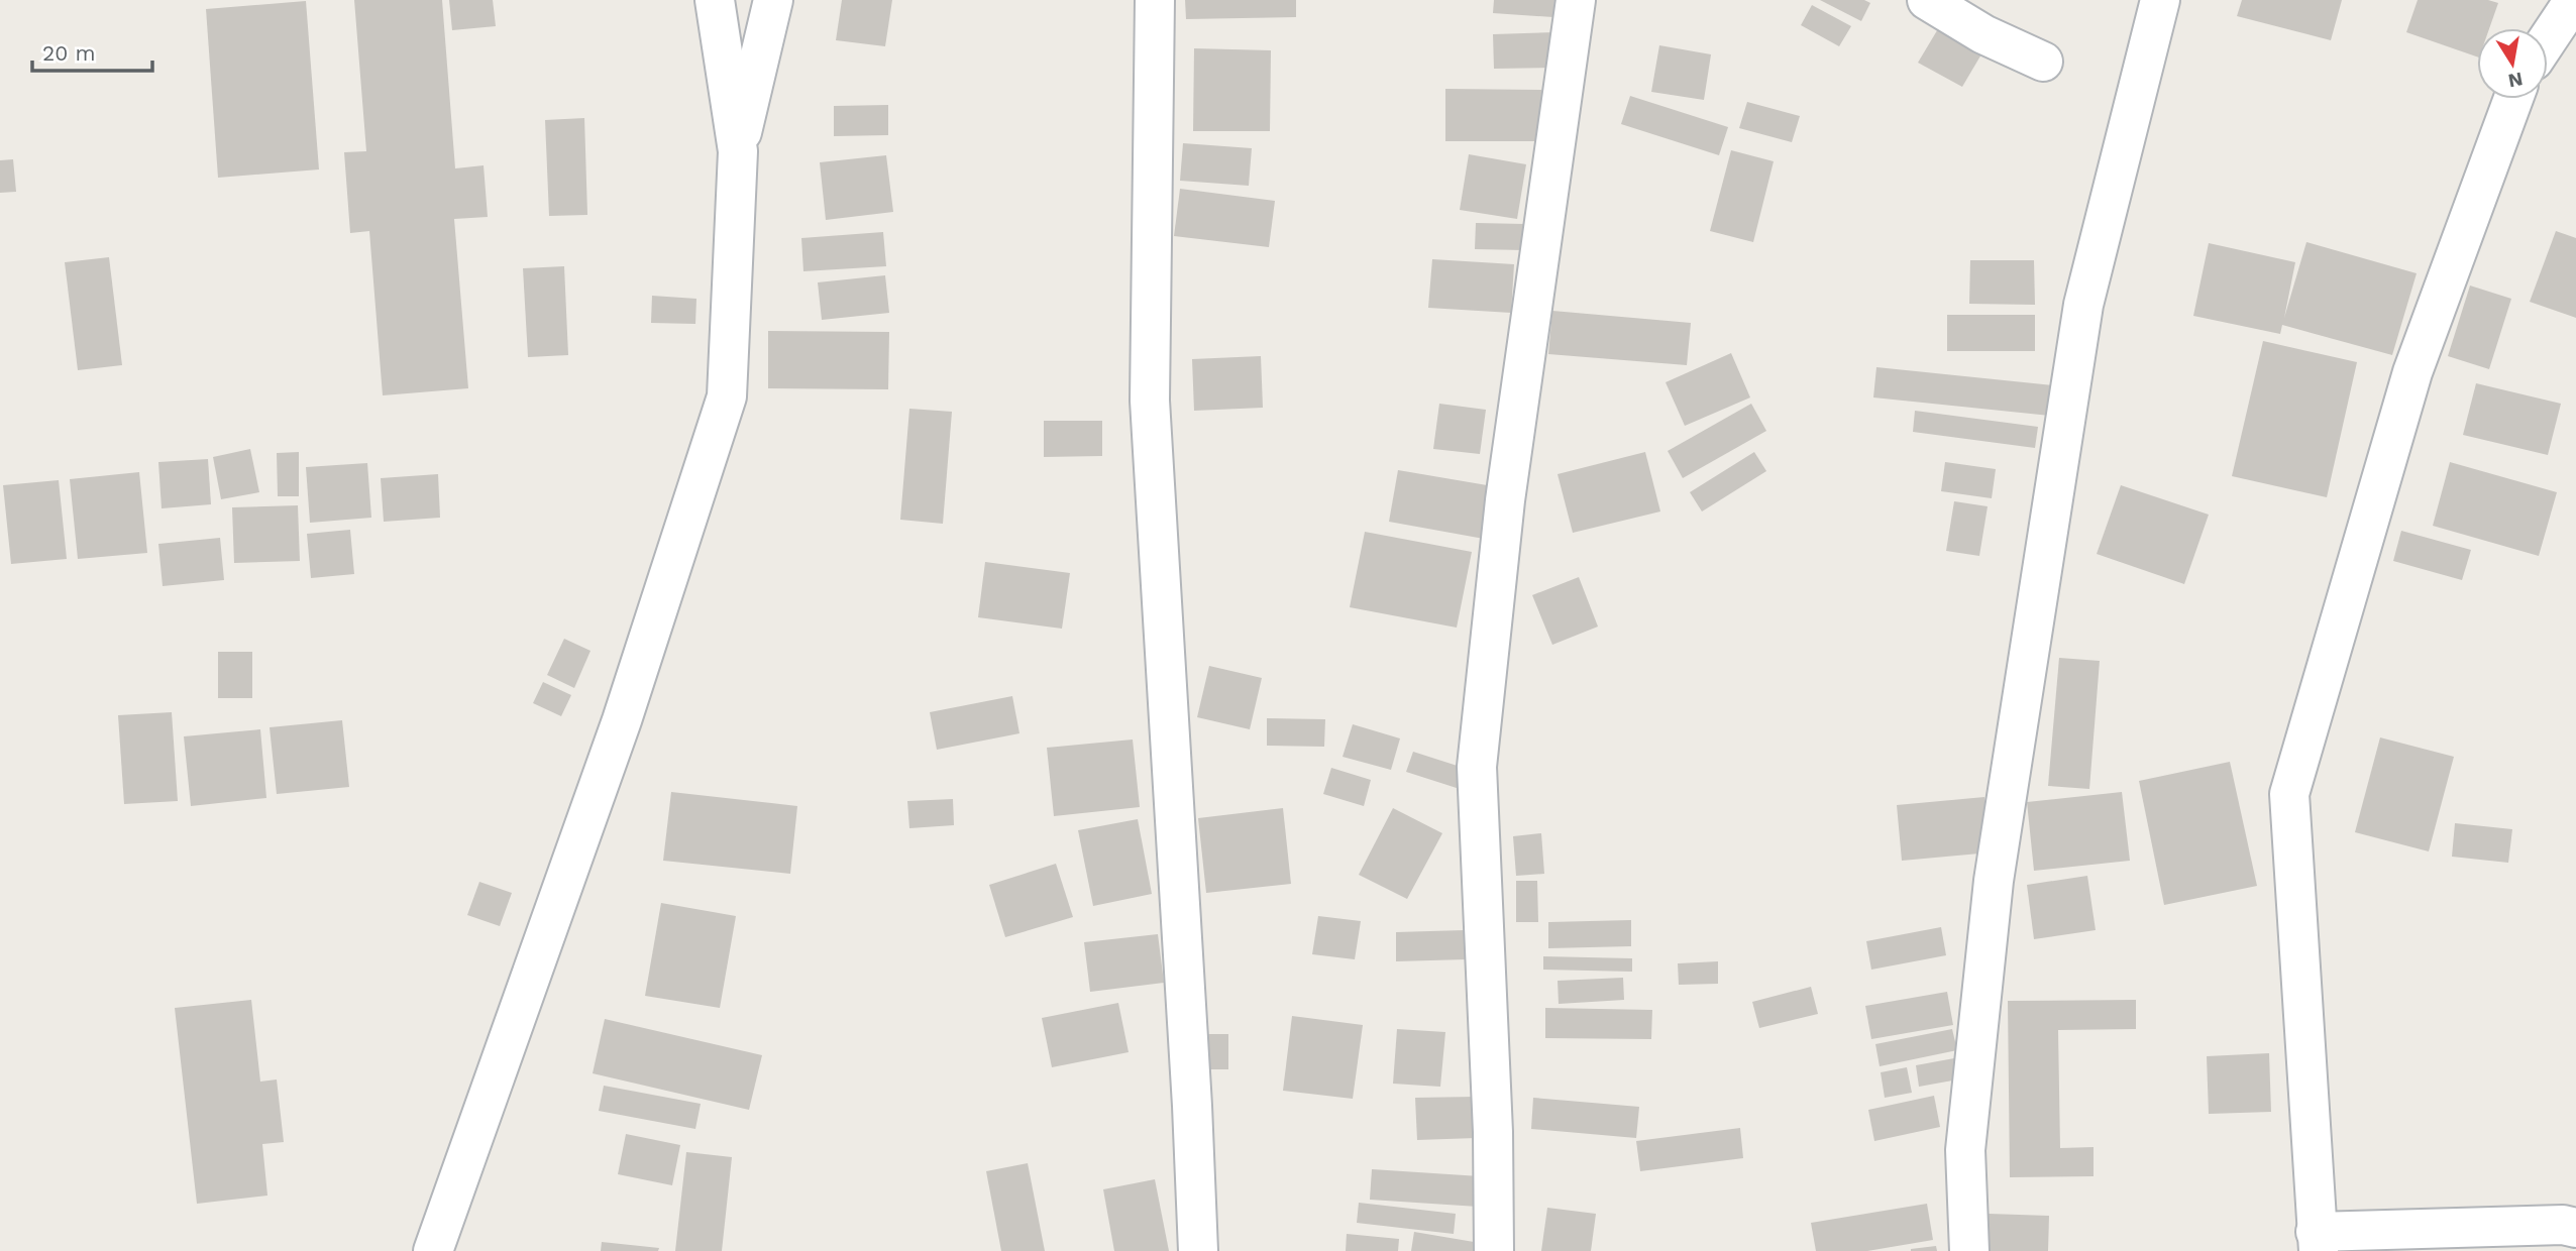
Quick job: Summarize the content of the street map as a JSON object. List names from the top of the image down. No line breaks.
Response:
{"scale_bar":"20 m","north":"bottom"}
